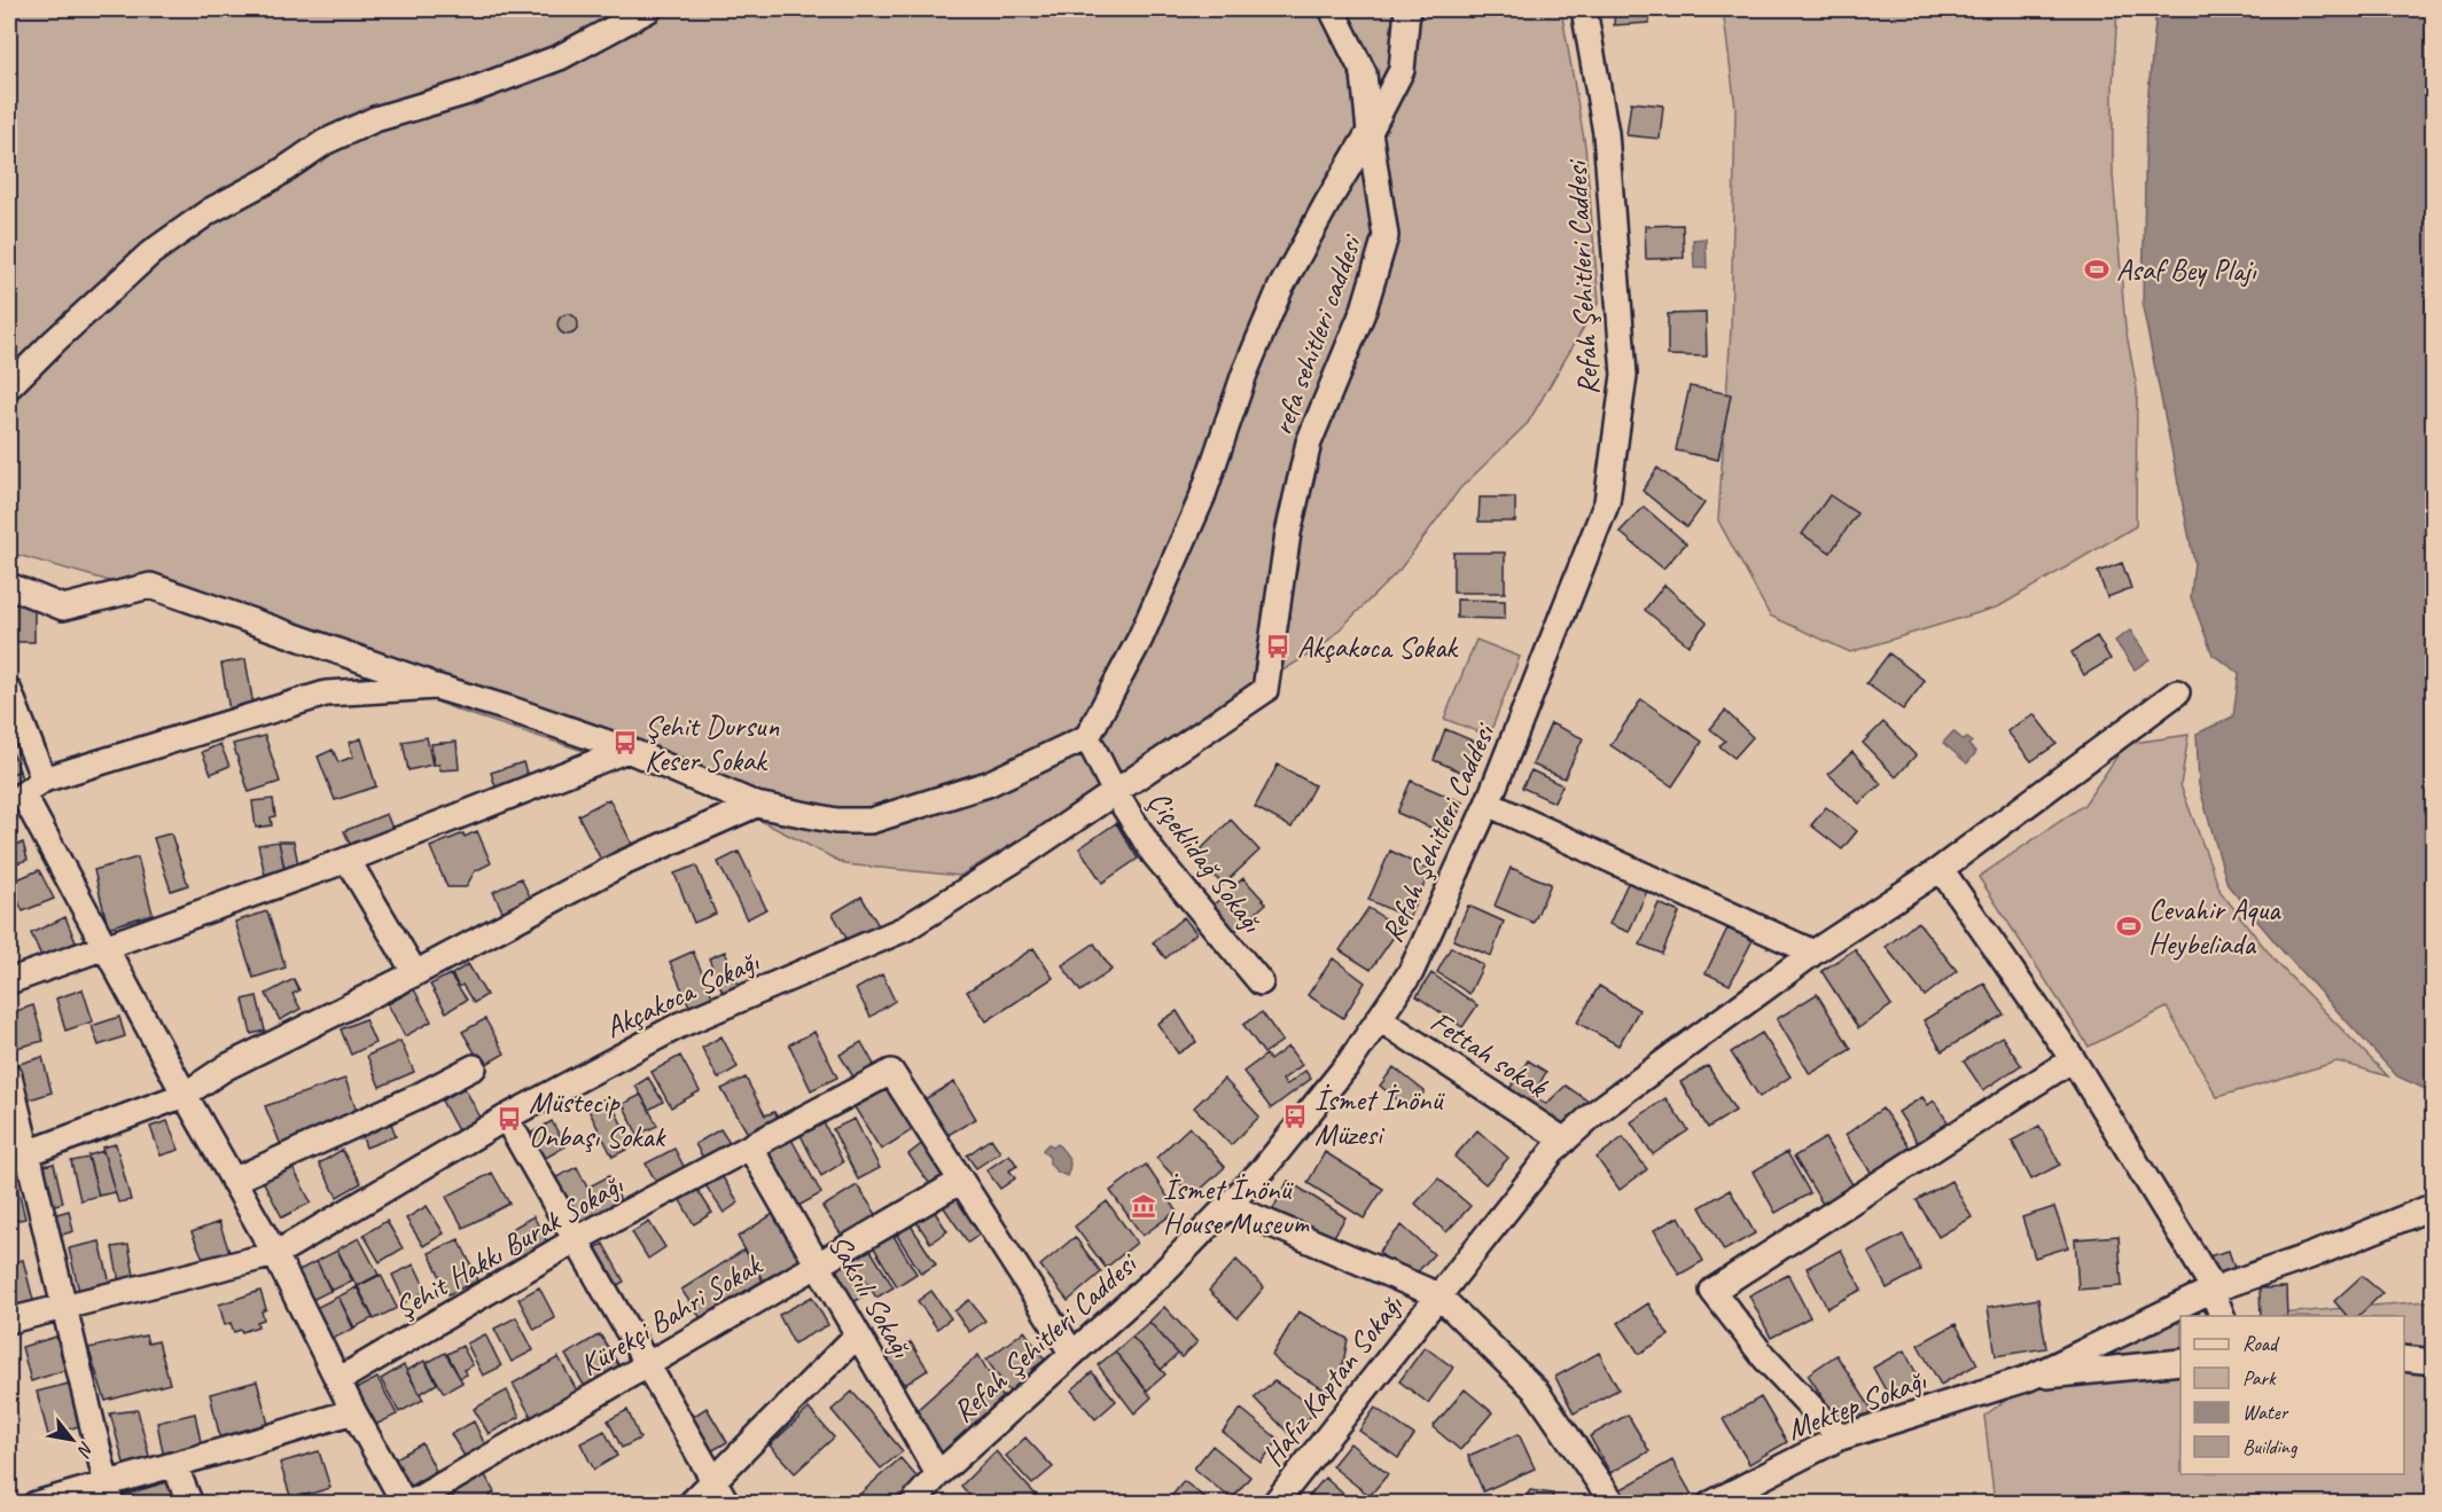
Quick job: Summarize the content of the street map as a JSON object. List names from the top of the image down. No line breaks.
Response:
{"streets":{"street":["Refah Şehitleri Caddesi","refa sehitleri caddesi","Çiçeklidağ Sokağı","Akçakoca Sokağı","Fettah sokak","Şehit Hakkı Burak Sokağı","Saksılı Sokağı","Kürekçi Bahri Sokak","Hafız Kaptan Sokağı","Mektep Sokağı"]},"crossings":[["Refah Şehitleri Caddesi","Fettah sokak"],["Refah Şehitleri Caddesi","Saksılı Sokağı"],["refa sehitleri caddesi","Akçakoca Sokağı"],["Çiçeklidağ Sokağı","Akçakoca Sokağı"],["Fettah sokak","Hafız Kaptan Sokağı"],["Şehit Hakkı Burak Sokağı","Saksılı Sokağı"],["Şehit Hakkı Burak Sokağı","Kürekçi Bahri Sokak"],["Saksılı Sokağı","Kürekçi Bahri Sokak"]],"places":{"sports":["Asaf Bey Plajı","Cevahir Aqua Heybeliada"],"bus stop":["Akçakoca Sokak","Şehit Dursun Keser Sokak","İsmet İnönü Müzesi","Müstecip Onbaşı Sokak"],"museum":["İsmet İnönü House Museum"]},"legend":["Road","Park","Water","Building"],"north":"bottom right"}
